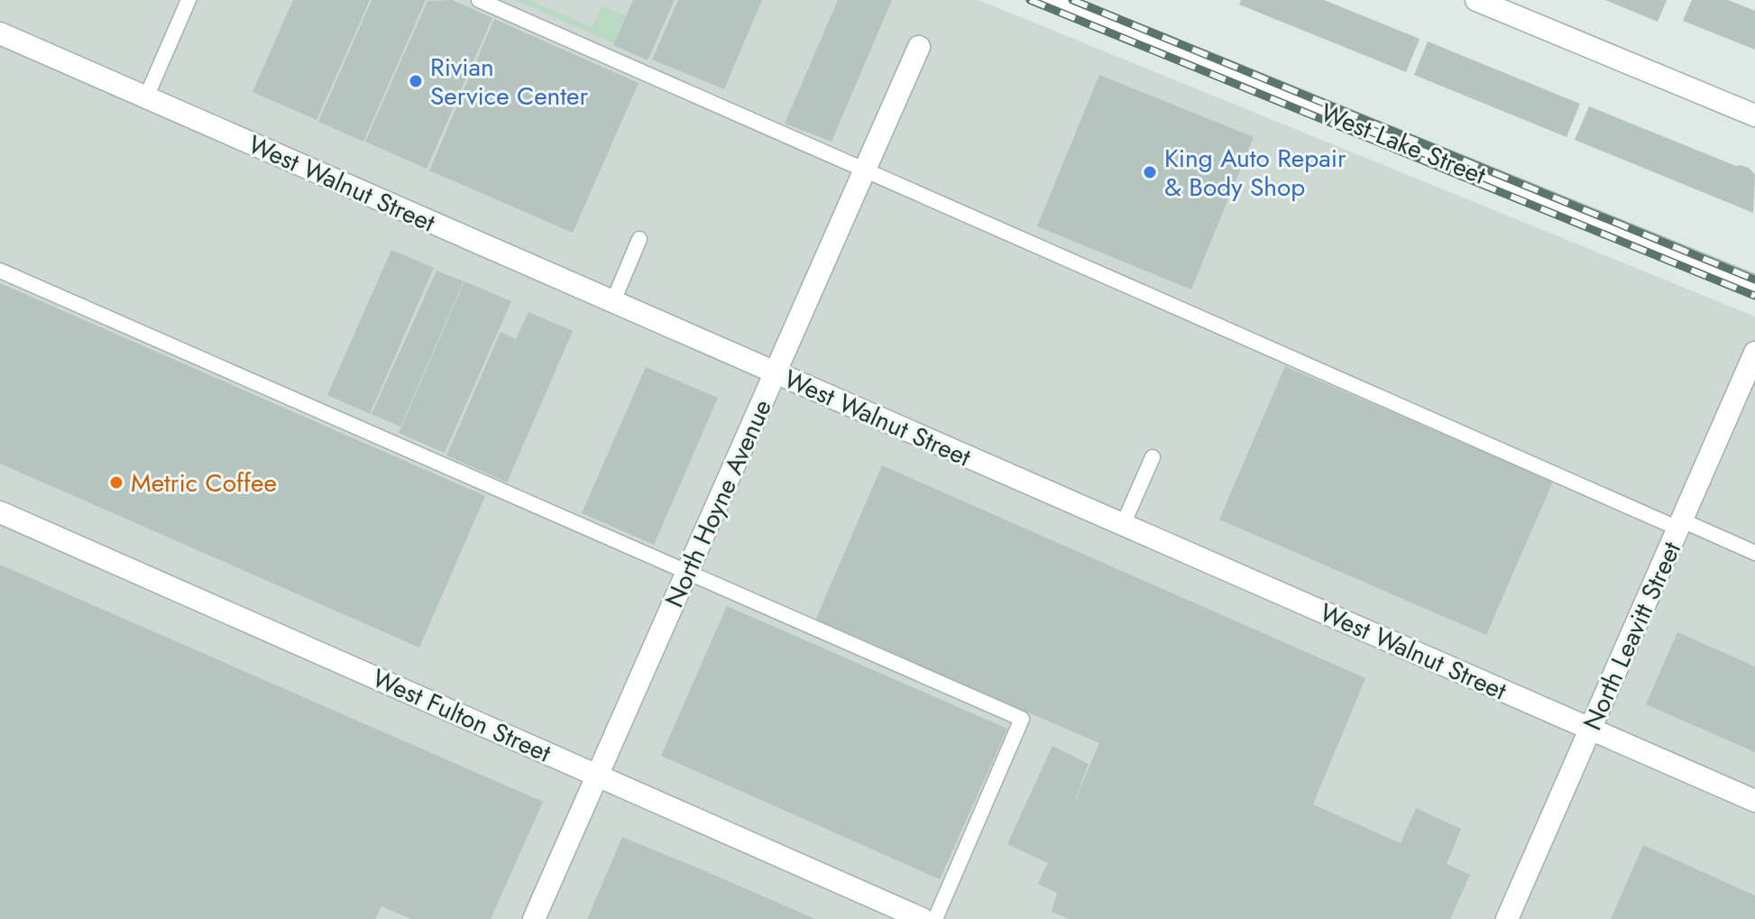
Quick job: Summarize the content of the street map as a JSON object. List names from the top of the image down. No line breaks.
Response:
{"streets":{"street":["West Lake Street","West Walnut Street","North Hoyne Avenue","North Leavitt Street","West Fulton Street"]},"crossings":[["West Walnut Street","North Hoyne Avenue"],["West Walnut Street","North Leavitt Street"],["North Hoyne Avenue","West Fulton Street"]],"places":["Rivian Service Center","King Auto Repair & Body Shop","Metric Coffee"]}
